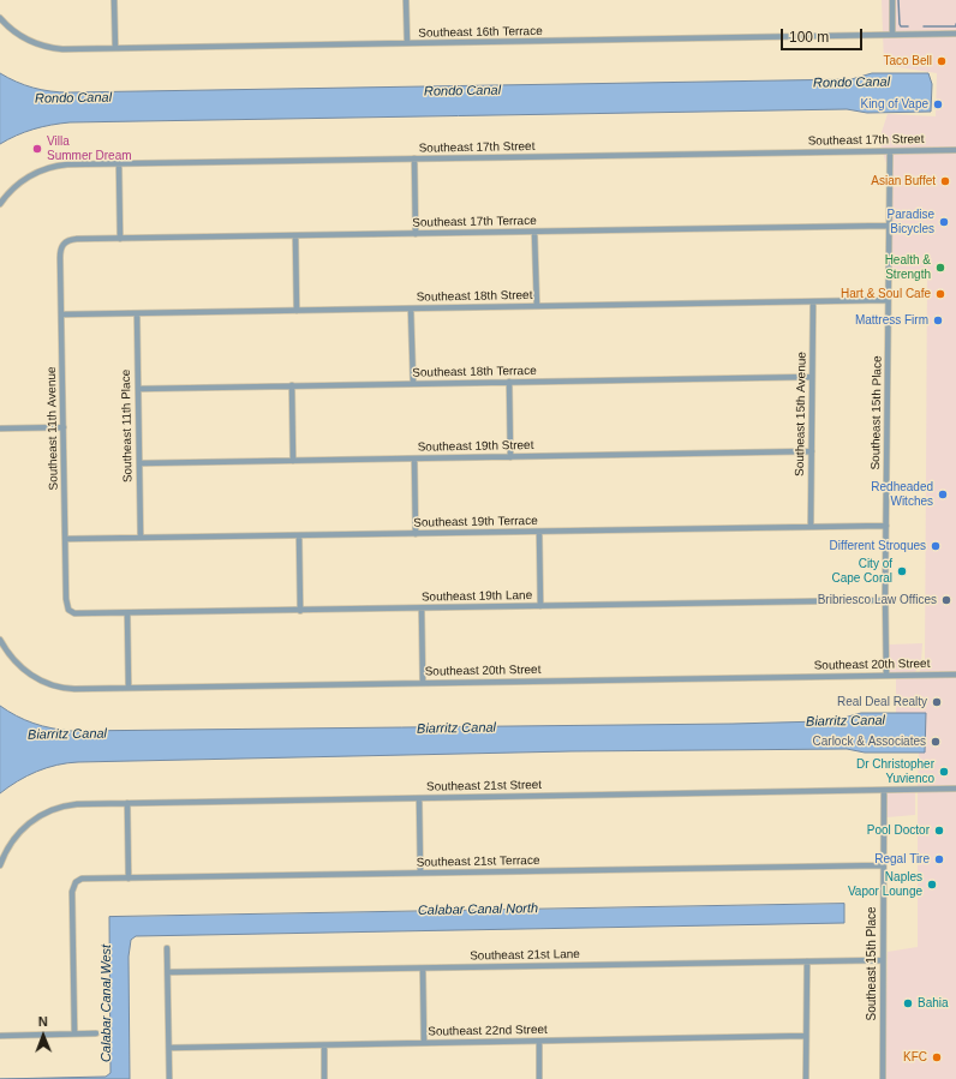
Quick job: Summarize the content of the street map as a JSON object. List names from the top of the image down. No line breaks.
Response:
{"streets":{"street":["Southeast 16th Terrace","Southeast 17th Street","Southeast 17th Terrace","Southeast 18th Street","Southeast 18th Terrace","Southeast 15th Place","Southeast 15th Avenue","Southeast 11th Place","Southeast 11th Avenue","Southeast 19th Street","Southeast 19th Terrace","Southeast 19th Lane","Southeast 20th Street","Southeast 21st Street","Southeast 21st Terrace","Southeast 21st Lane","Southeast 22nd Street"]},"crossings":[["Southeast 17th Street","Southeast 15th Place"],["Southeast 17th Terrace","Southeast 15th Place"],["Southeast 17th Terrace","Southeast 11th Avenue"],["Southeast 18th Street","Southeast 15th Place"],["Southeast 18th Street","Southeast 15th Avenue"],["Southeast 18th Street","Southeast 11th Place"],["Southeast 18th Street","Southeast 11th Avenue"],["Southeast 18th Terrace","Southeast 15th Avenue"],["Southeast 18th Terrace","Southeast 11th Place"],["Southeast 15th Place","Southeast 19th Terrace"],["Southeast 15th Place","Southeast 19th Lane"],["Southeast 15th Place","Southeast 20th Street"],["Southeast 15th Place","Southeast 21st Street"],["Southeast 15th Place","Southeast 21st Terrace"],["Southeast 15th Place","Southeast 21st Lane"],["Southeast 15th Avenue","Southeast 19th Street"],["Southeast 15th Avenue","Southeast 19th Terrace"],["Southeast 11th Place","Southeast 19th Street"],["Southeast 11th Place","Southeast 19th Terrace"],["Southeast 11th Avenue","Southeast 19th Terrace"],["Southeast 11th Avenue","Southeast 19th Lane"]],"water":["Rondo Canal","Biarritz Canal","Calabar Canal North","Calabar Canal West"],"places":["Taco Bell","King of Vape","Villa Summer Dream","Asian Buffet","Paradise Bicycles","Health & Strength","Hart & Soul Cafe","Mattress Firm","Redheaded Witches","Different Stroques","City of Cape Coral","Bribriesco Law Offices","Real Deal Realty","Carlock & Associates","Dr Christopher Yuvienco","Pool Doctor","Regal Tire","Naples Vapor Lounge","Bahia","KFC"],"scale_bar":"100 m","north":"top"}
